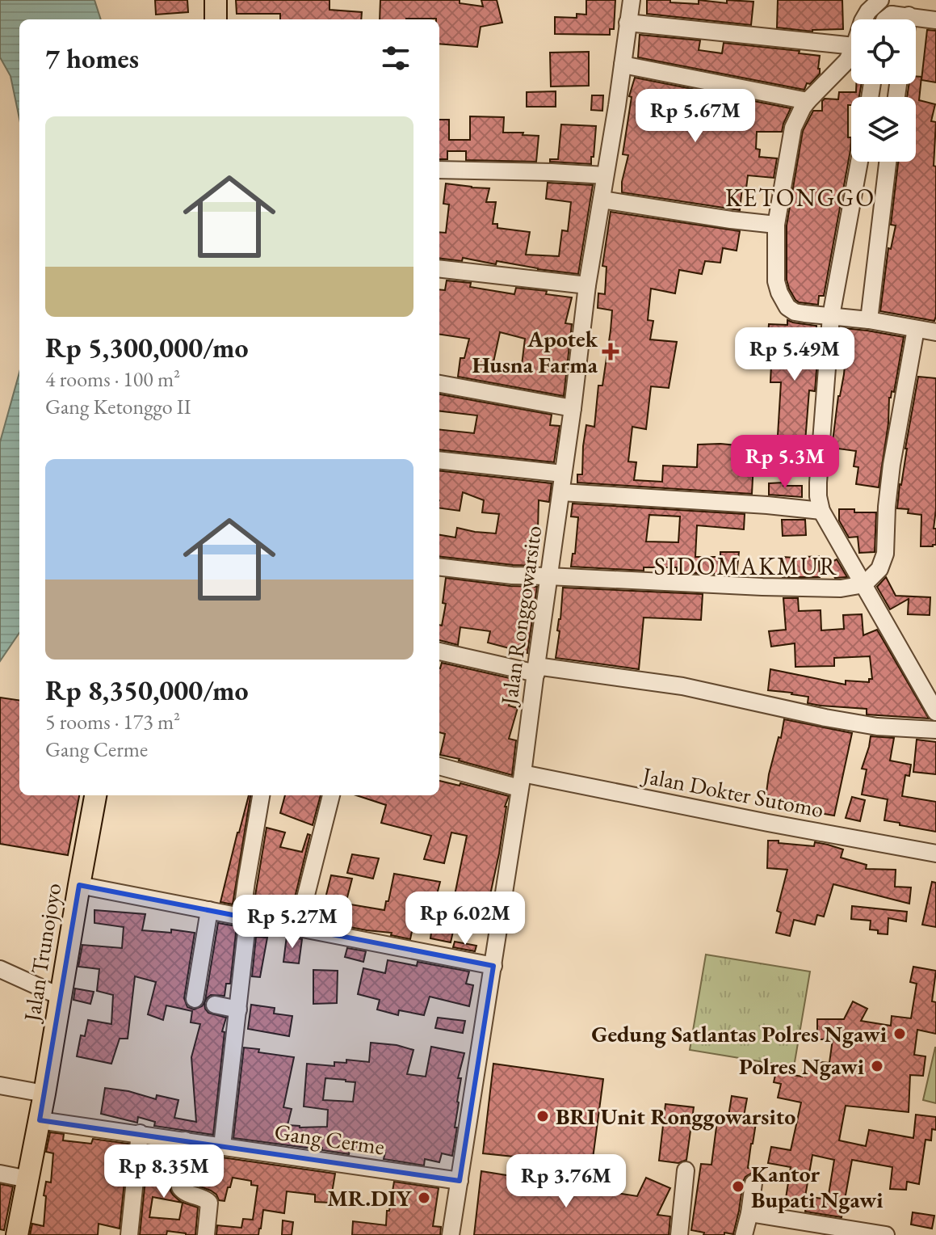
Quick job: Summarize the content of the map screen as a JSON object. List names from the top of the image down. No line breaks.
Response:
{"streets":{"main road":["Jalan Trunojoyo"],"street":["Jalan Ronggowarsito","Jalan Dokter Sutomo","Gang Cerme"]},"crossings":[["Jalan Ronggowarsito","Jalan Dokter Sutomo"],["Jalan Ronggowarsito","Gang Cerme"],["Jalan Trunojoyo","Gang Cerme"]],"districts":["KETONGGO","SIDOMAKMUR"],"places":{"health":["Apotek Husna Farma"],"other":["Gedung Satlantas Polres Ngawi","Polres Ngawi","BRI Unit Ronggowarsito","Kantor Bupati Ngawi","MR.DIY"]},"page":{"heading":"7 homes","price":["Rp 5.67M","Rp 5.49M","Rp 5.3M","Rp 6.02M","Rp 5.27M","Rp 8.35M","Rp 3.76M"],"list":[{"name":"Rp 5,300,000/mo","note":"4 rooms · 100 m² · Gang Ketonggo II"},{"name":"Rp 8,350,000/mo","note":"5 rooms · 173 m² · Gang Cerme"}]}}
